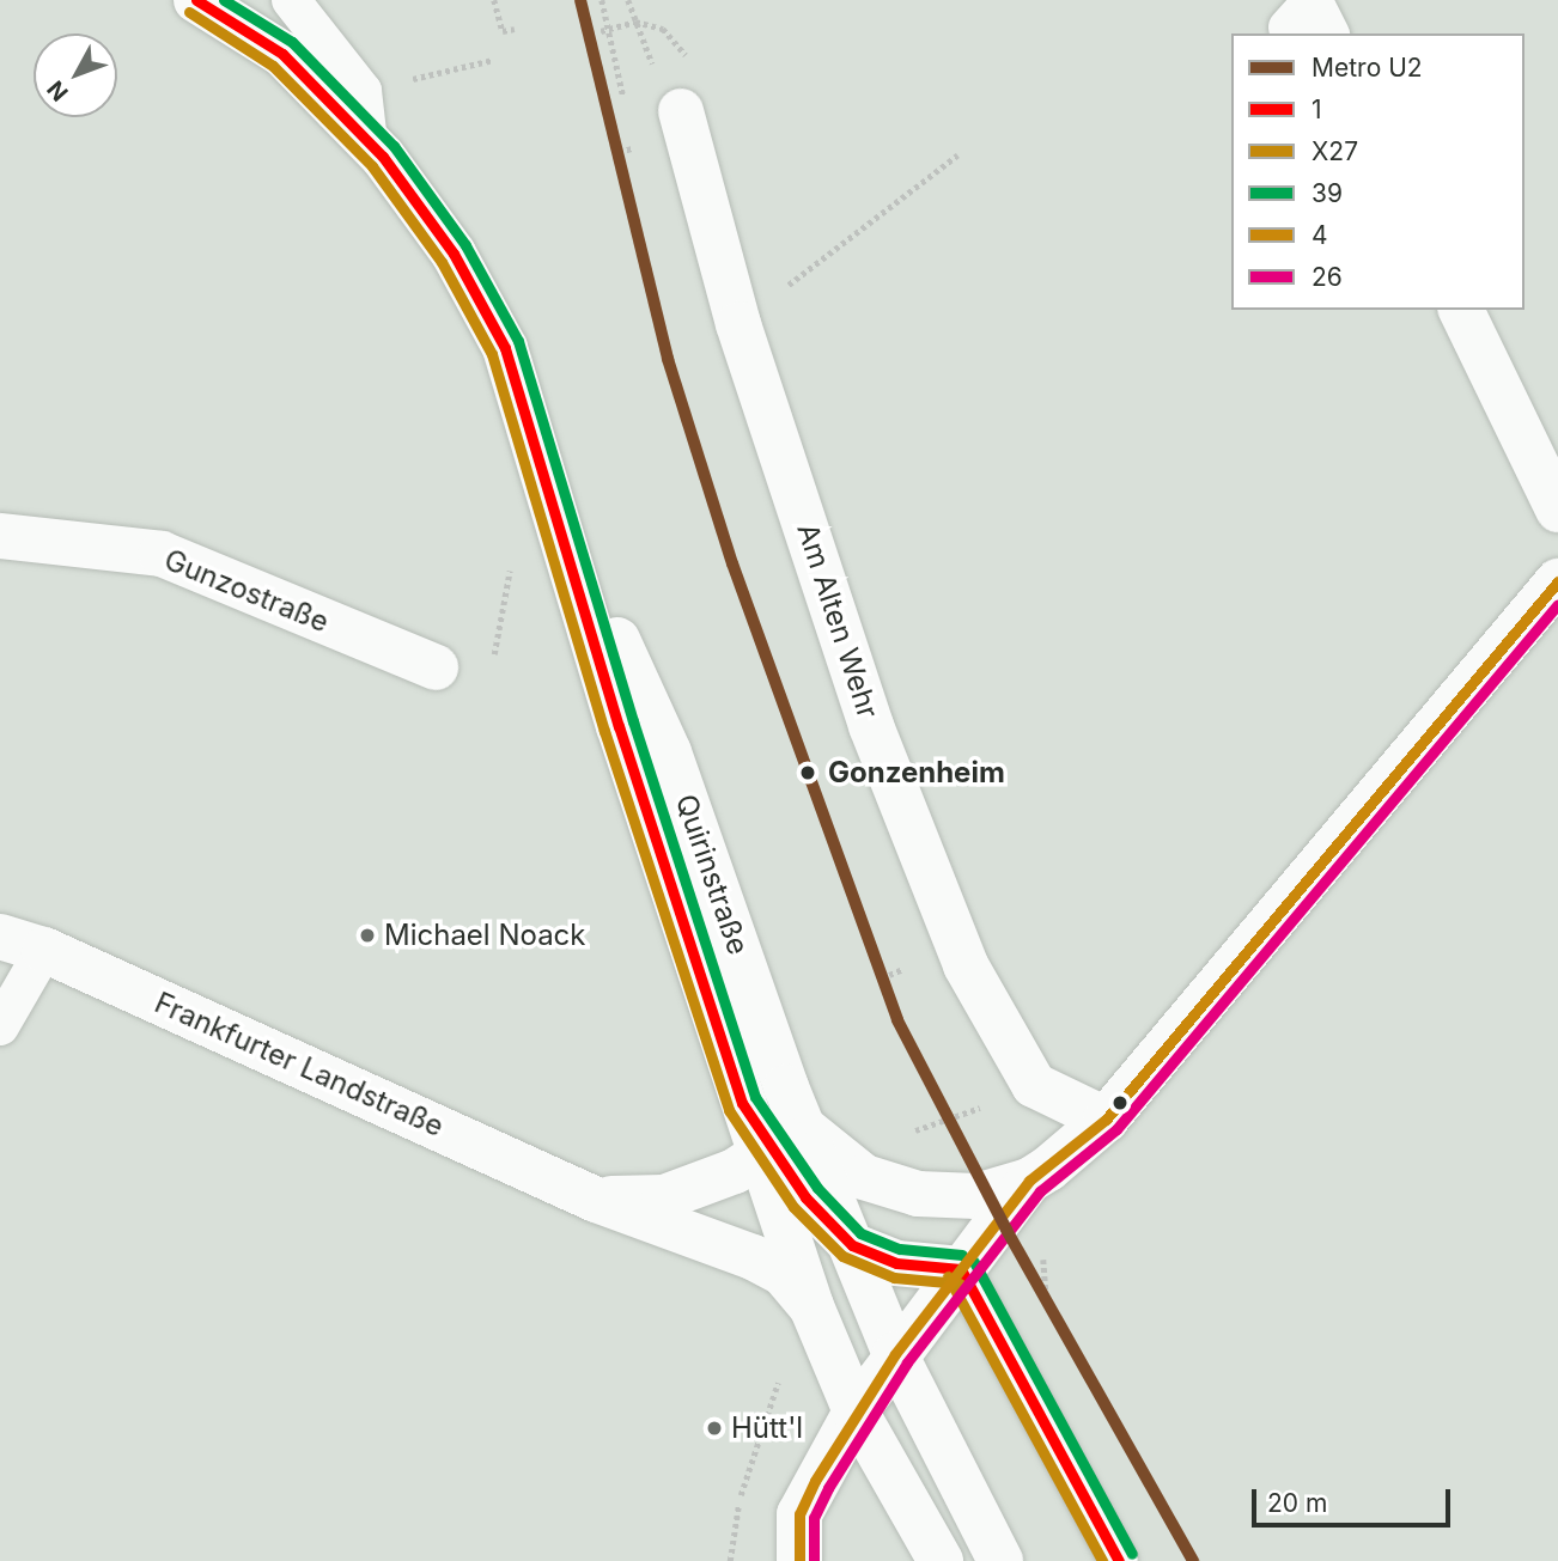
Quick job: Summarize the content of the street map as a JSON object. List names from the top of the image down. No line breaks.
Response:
{"streets":{"street":["Gunzostraße","Am Alten Wehr","Quirinstraße","Frankfurter Landstraße"]},"crossings":[["Quirinstraße","Frankfurter Landstraße"]],"places":["Gonzenheim","Michael Noack","Hütt'l"],"lines":["metro line U2","transit line 1","transit line 39","transit line X27","transit line 4","transit line 26"],"legend":["Metro U2","1","X27","39","4","26"],"scale_bar":"20 m","north":"bottom left"}
